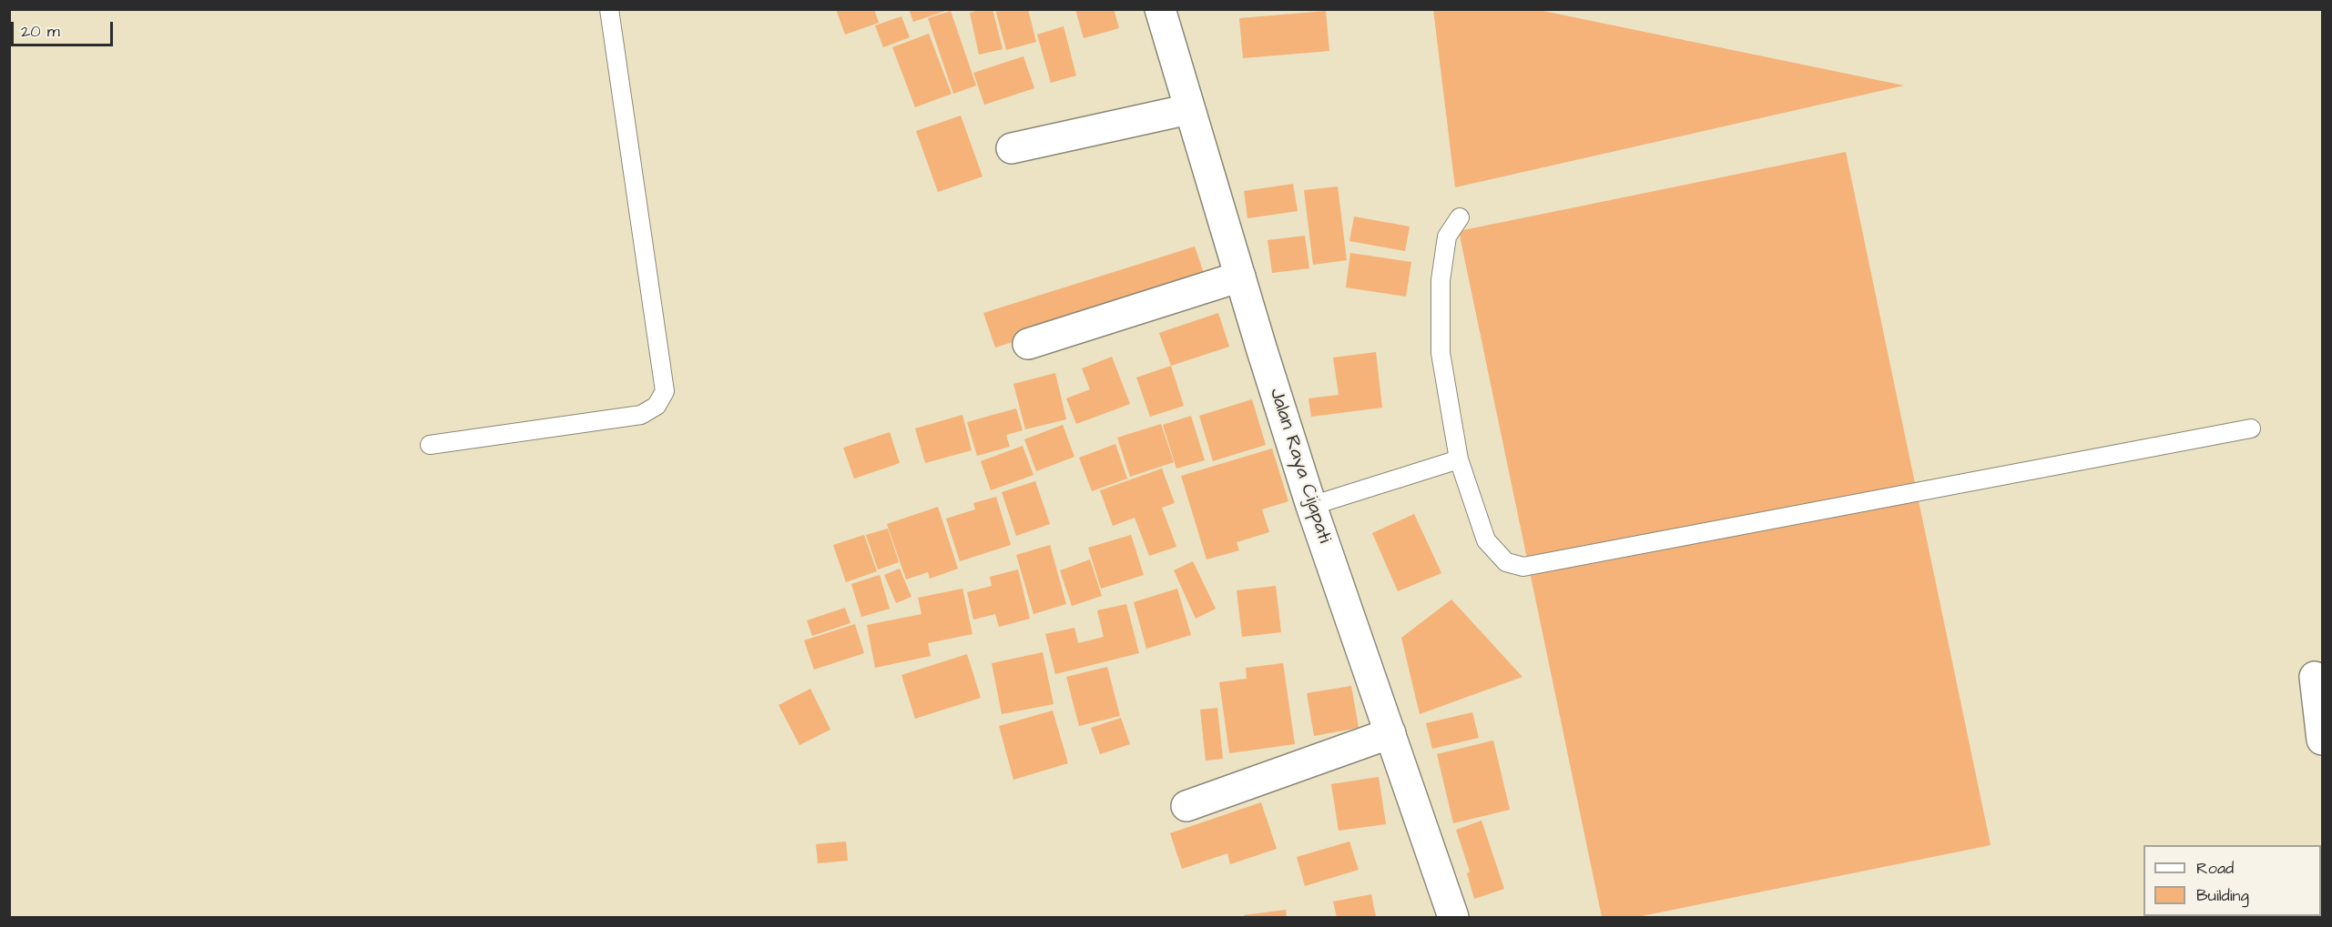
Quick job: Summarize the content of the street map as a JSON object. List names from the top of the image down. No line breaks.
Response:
{"streets":{"main road":["Jalan Raya Cijapati"]},"legend":["Road","Building"],"scale_bar":"20 m"}
